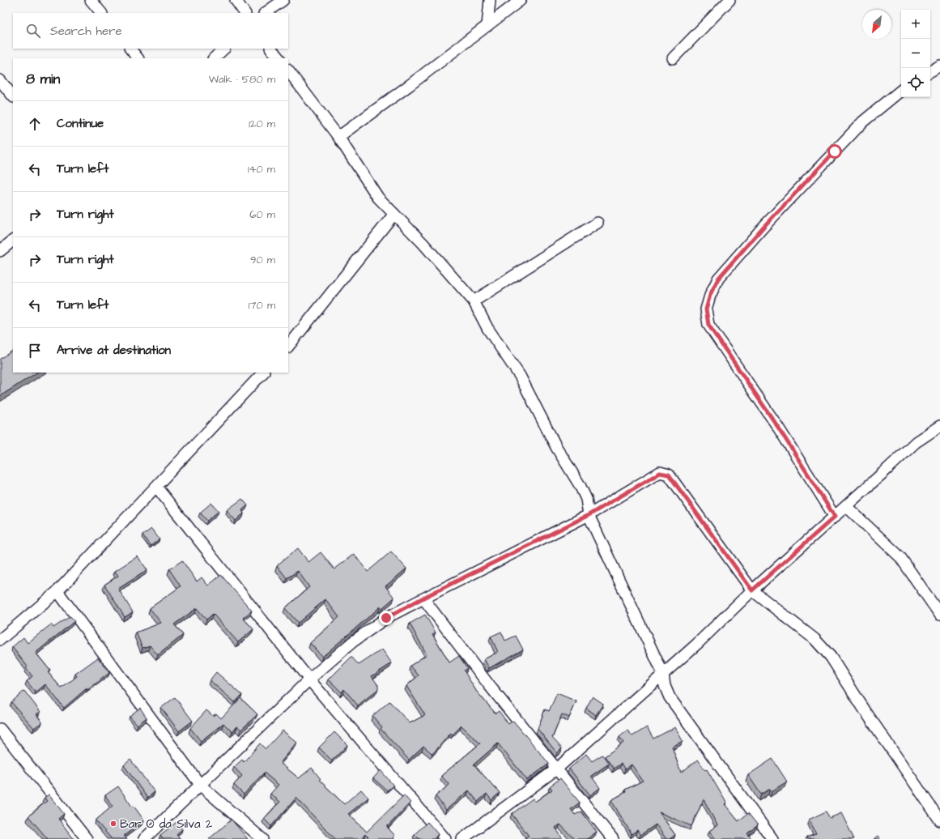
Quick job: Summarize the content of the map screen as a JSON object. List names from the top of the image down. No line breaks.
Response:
{"places":["Bar O da Silva 2"],"north":"bottom left","page":{"map_buttons":["+","−"],"search":"Search here","heading":["8 min","Walk · 580 m"],"list":[["Continue","120 m"],["Turn left","140 m"],["Turn right","60 m"],["Turn right","90 m"],["Turn left","170 m"],"Arrive at destination"]}}
